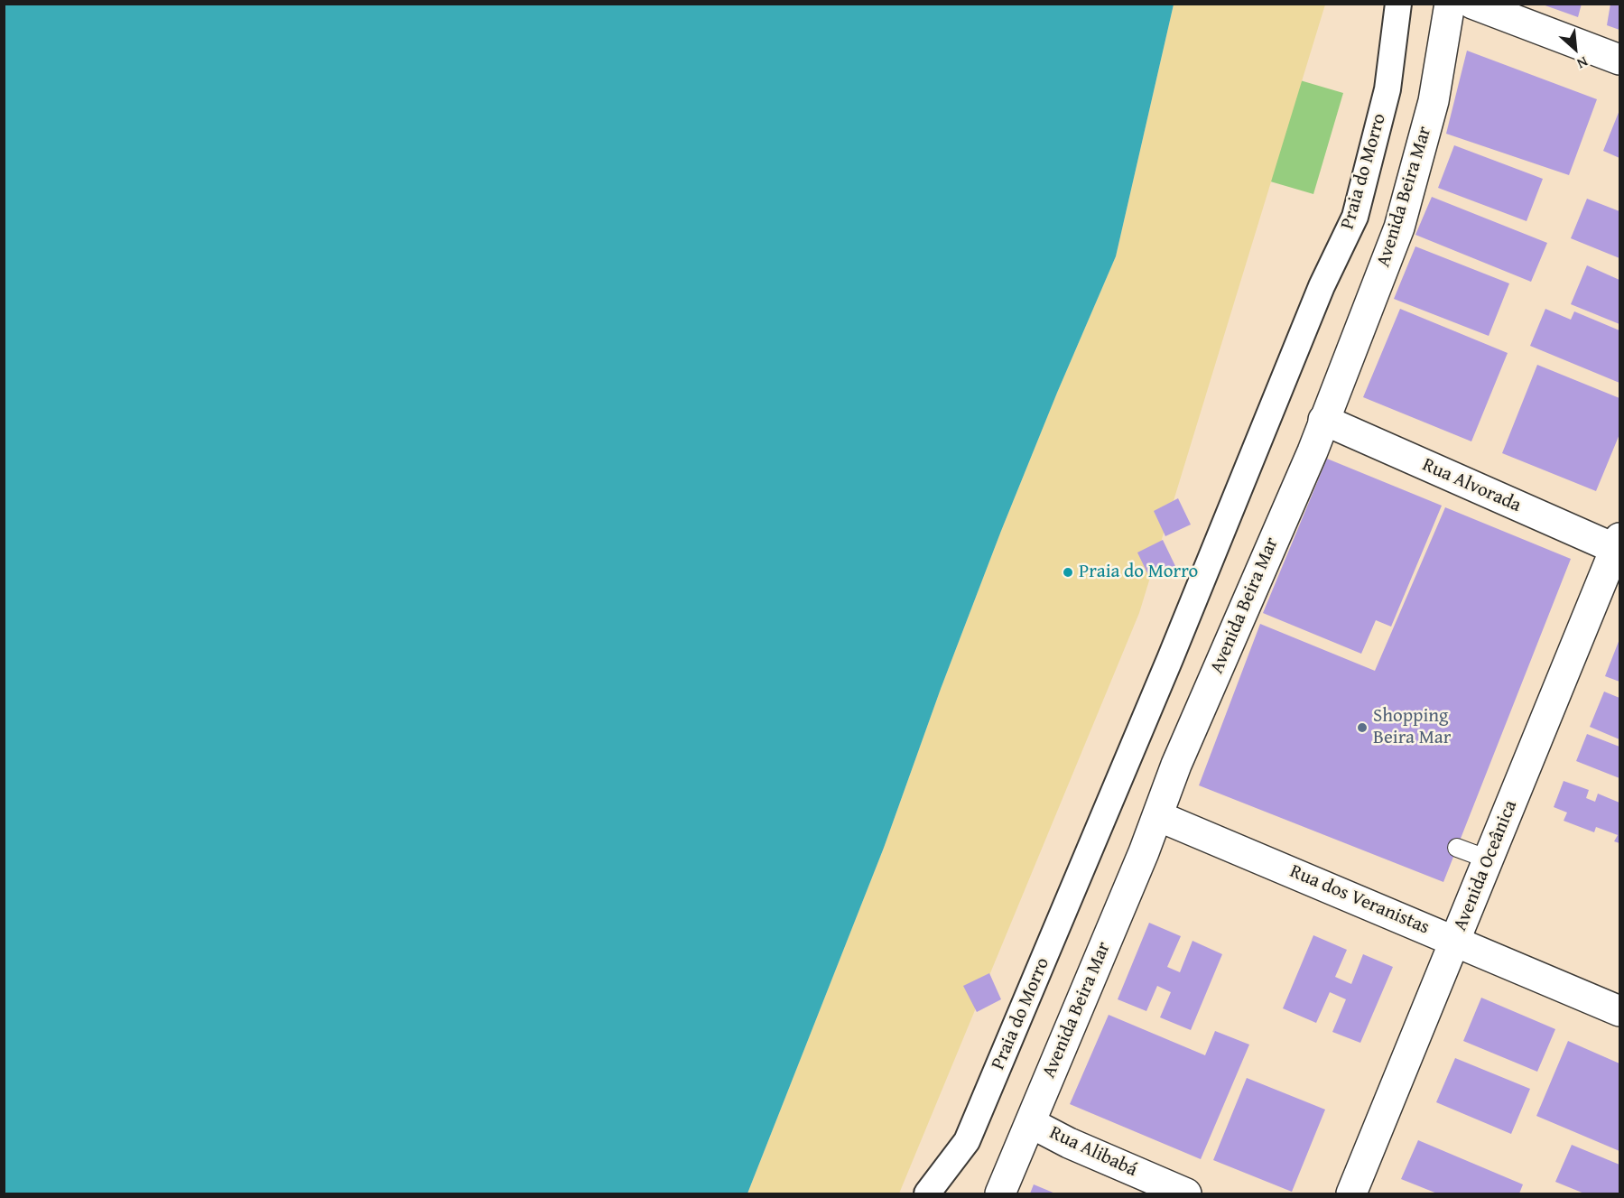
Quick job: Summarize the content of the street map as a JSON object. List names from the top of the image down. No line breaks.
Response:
{"streets":{"street":["Praia do Morro","Avenida Beira Mar","Rua Alvorada","Avenida Oceânica","Rua dos Veranistas","Rua Alibabá"]},"crossings":[["Avenida Beira Mar","Rua Alvorada"],["Avenida Beira Mar","Rua dos Veranistas"],["Avenida Beira Mar","Rua Alibabá"],["Rua Alvorada","Avenida Oceânica"],["Avenida Oceânica","Rua dos Veranistas"]],"places":["Praia do Morro","Shopping Beira Mar"],"north":"bottom right"}
